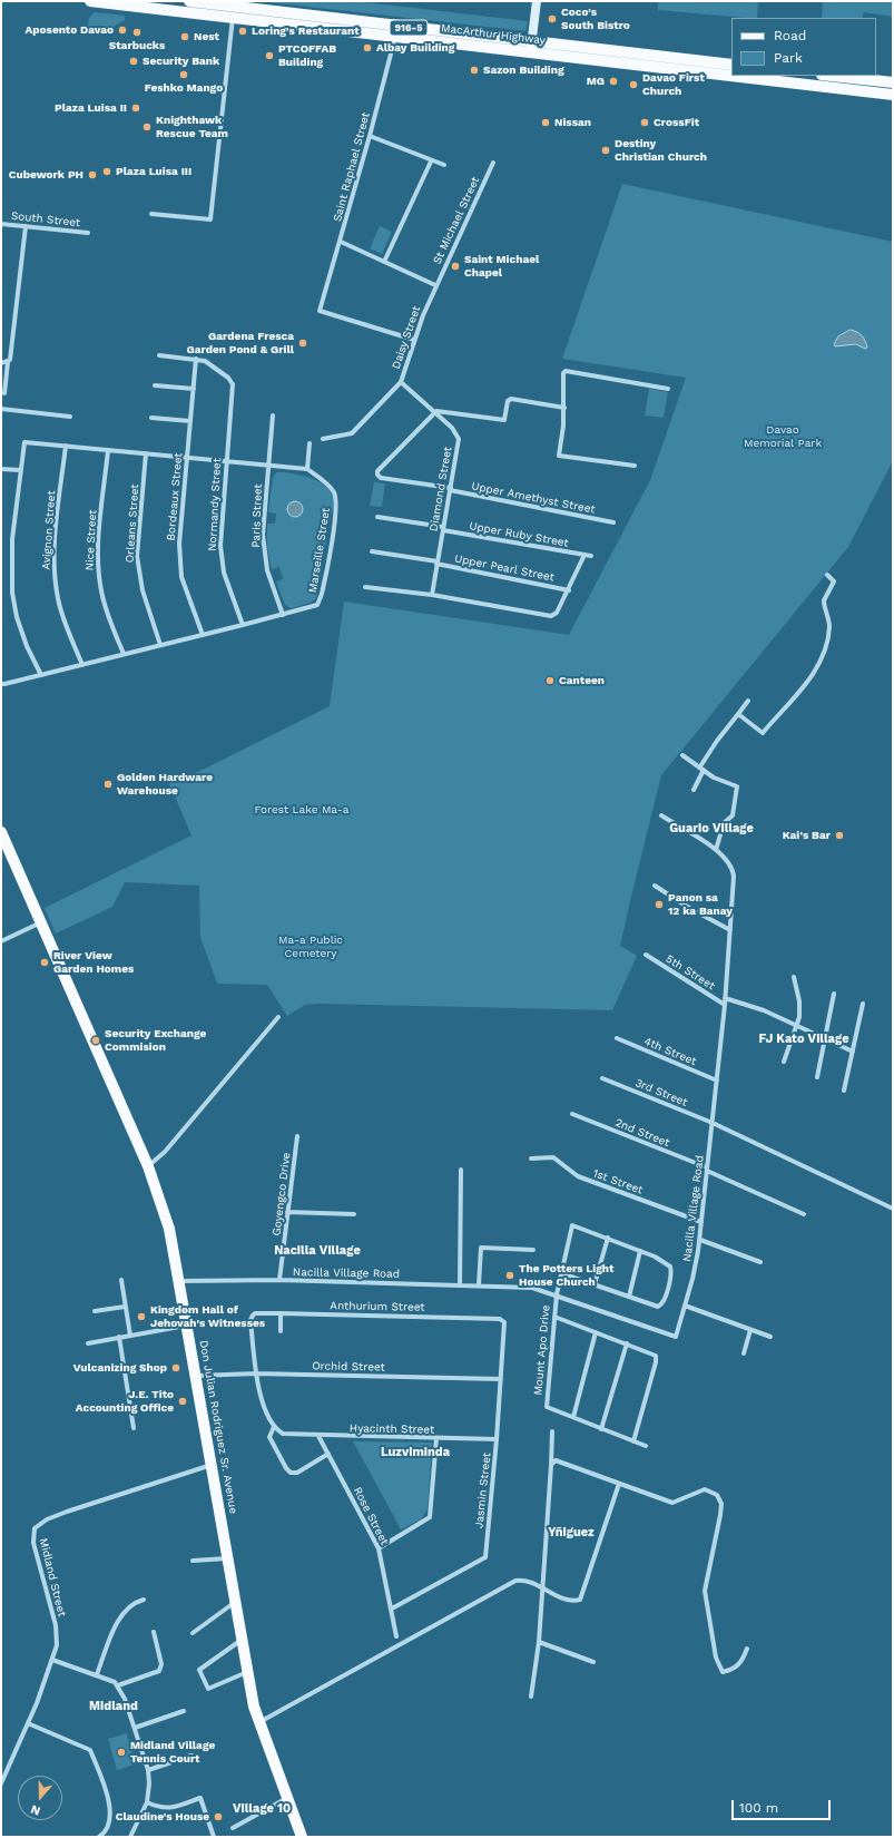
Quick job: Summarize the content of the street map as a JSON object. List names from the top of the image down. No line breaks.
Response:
{"streets":{"main road":["916-5","MacArthur Highway","Don Julian Rodriguez Sr. Avenue"],"street":["Saint Raphael Street","South Street","St Michael Street","Daisy Street","Diamond Street","Bordeaux Street","Upper Amethyst Street","Normandy Street","Paris Street","Orleans Street","Avignon Street","Upper Ruby Street","Nice Street","Marseille Street","Upper Pearl Street","5th Street","4th Street","3rd Street","2nd Street","1st Street","Goyengco Drive","Nacilla Village Road","Anthurium Street","Mount Apo Drive","Orchid Street","Hyacinth Street","Jasmin Street","Rose Street","Midland Street"]},"crossings":[["MacArthur Highway","Saint Raphael Street"],["Saint Raphael Street","Daisy Street"],["St Michael Street","Daisy Street"],["Daisy Street","Diamond Street"],["Diamond Street","Upper Amethyst Street"],["Diamond Street","Upper Ruby Street"],["Diamond Street","Upper Pearl Street"],["Bordeaux Street","Normandy Street"],["Bordeaux Street","Marseille Street"],["Normandy Street","Marseille Street"],["Paris Street","Marseille Street"],["Orleans Street","Marseille Street"],["Avignon Street","Marseille Street"],["Nice Street","Marseille Street"],["5th Street","Nacilla Village Road"],["4th Street","Nacilla Village Road"],["3rd Street","Nacilla Village Road"],["2nd Street","Nacilla Village Road"],["1st Street","Nacilla Village Road"],["Goyengco Drive","Nacilla Village Road"],["Nacilla Village Road","Mount Apo Drive"],["Nacilla Village Road","Don Julian Rodriguez Sr. Avenue"],["Anthurium Street","Orchid Street"],["Anthurium Street","Jasmin Street"],["Orchid Street","Don Julian Rodriguez Sr. Avenue"],["Orchid Street","Jasmin Street"],["Don Julian Rodriguez Sr. Avenue","Midland Street"],["Hyacinth Street","Jasmin Street"],["Hyacinth Street","Rose Street"],["Jasmin Street","Rose Street"]],"districts":["Guario Village","FJ Kato Village","Nacilla Village","Luzviminda","Yñiguez","Midland","Village 10"],"parks":["Davao Memorial Park","Forest Lake Ma-a","Ma-a Public Cemetery"],"places":["Coco's South Bistro","Aposento Davao","Loring's Restaurant","Starbucks","Nest","Albay Building","PTCOFFAB Building","Security Bank","Sazon Building","Feshko Mango","MG","Davao First Church","Plaza Luisa II","Nissan","CrossFit","Knighthawk Rescue Team","Destiny Christian Church","Plaza Luisa III","Cubework PH","Saint Michael Chapel","Gardena Fresca Garden Pond & Grill","Canteen","Golden Hardware Warehouse","Kai's Bar","Panon sa 12 ka Banay","River View Garden Homes","Security Exchange Commision","The Potters Light House Church","Kingdom Hall of Jehovah's Witnesses","Vulcanizing Shop","J.E. Tito Accounting Office","Midland Village Tennis Court","Claudine's House"],"legend":["Road","Park"],"scale_bar":"100 m","north":"bottom"}
